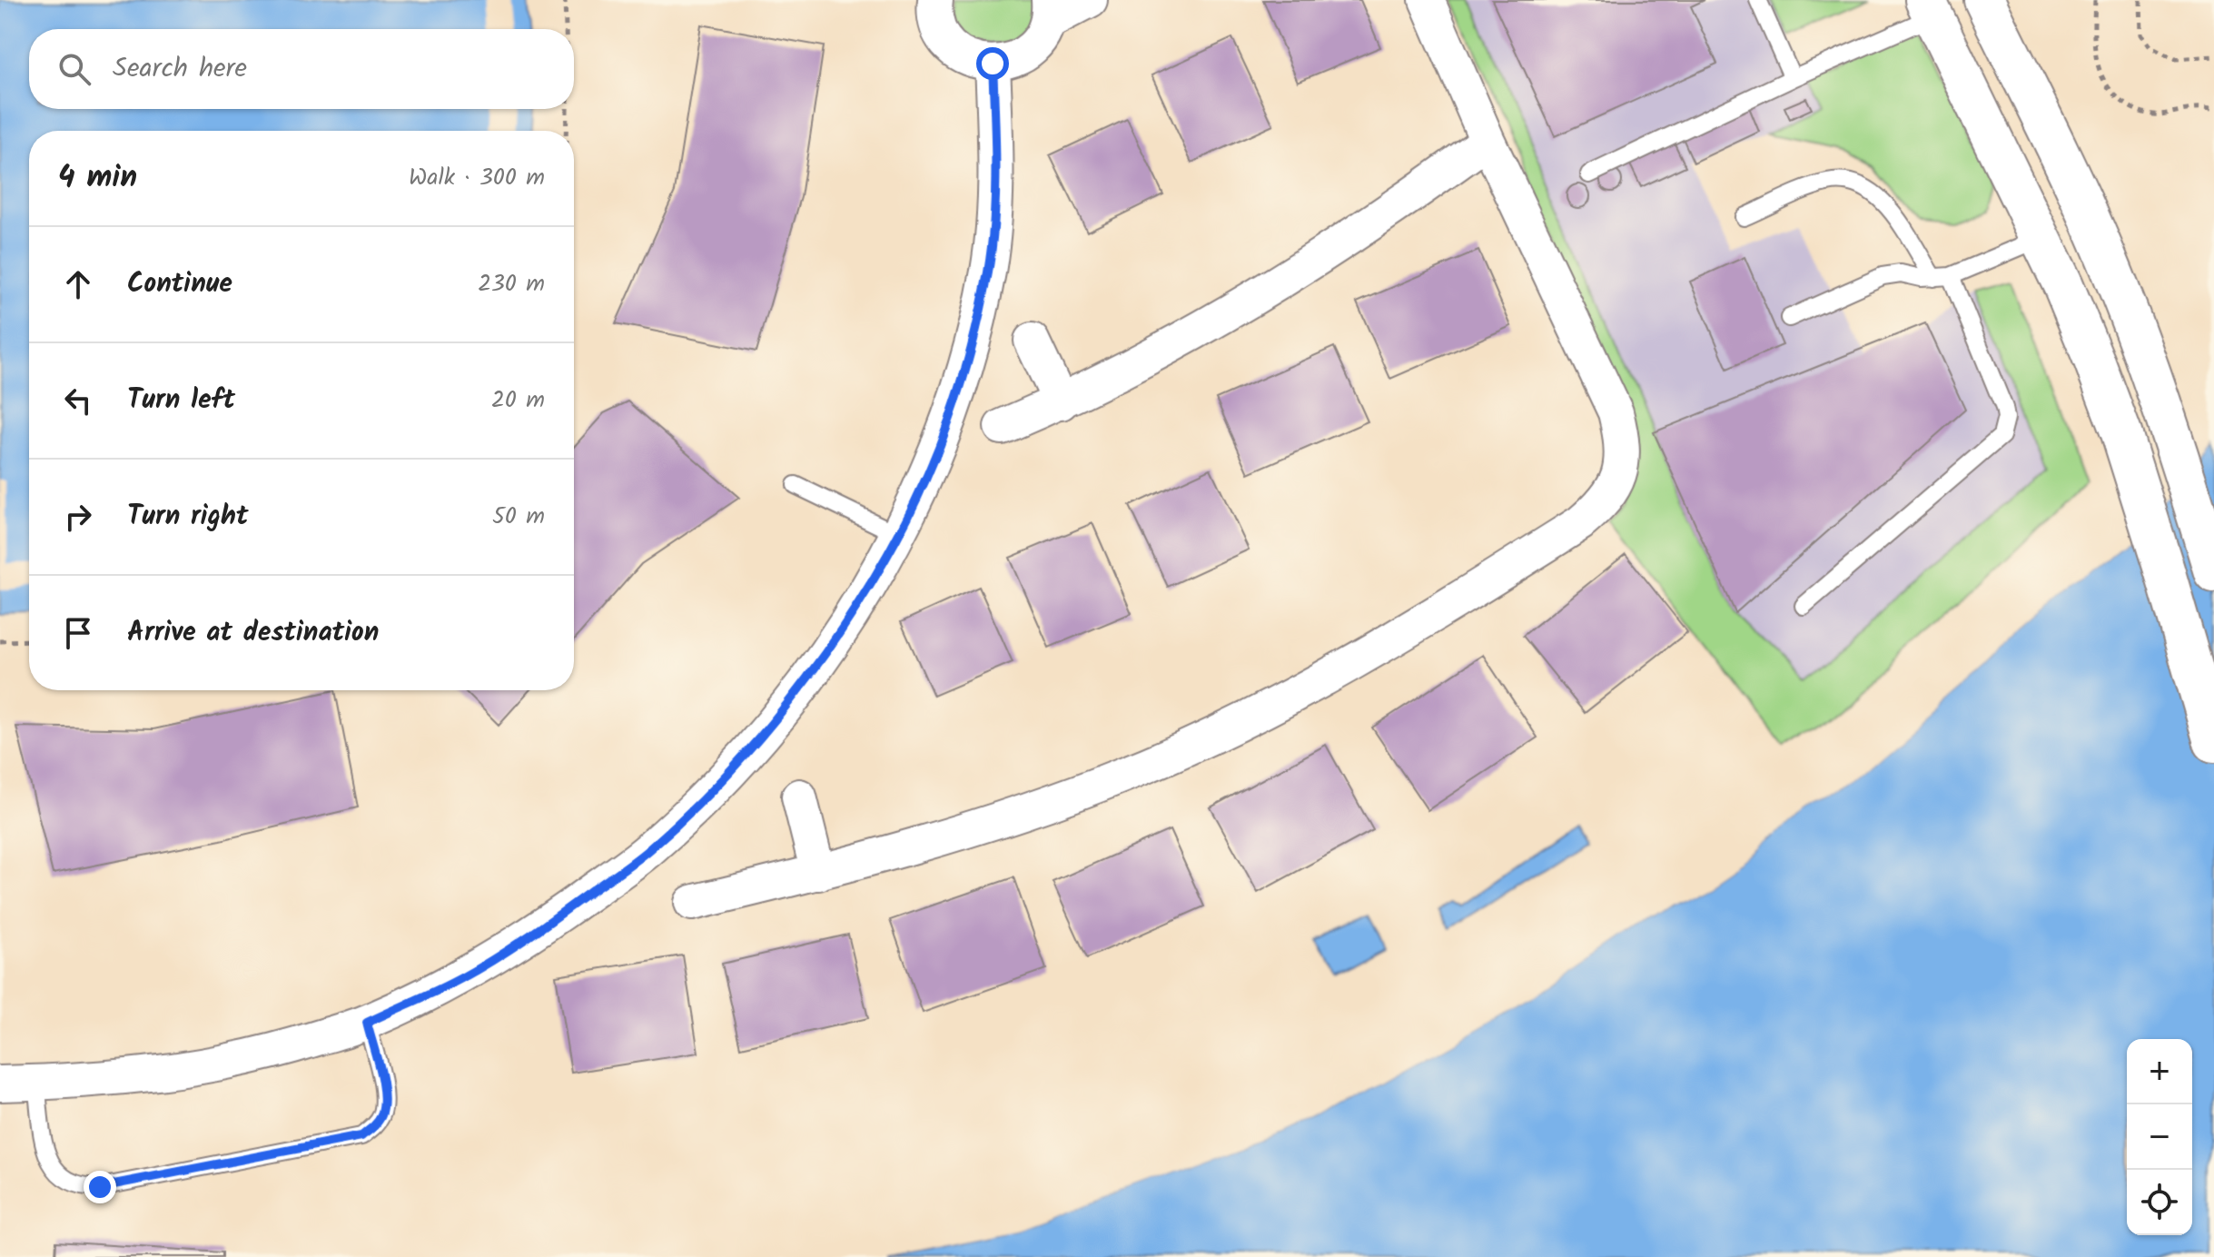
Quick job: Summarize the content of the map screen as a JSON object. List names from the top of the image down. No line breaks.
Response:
{"page":{"search":"Search here","heading":["4 min","Walk · 300 m"],"list":[["Continue","230 m"],["Turn left","20 m"],["Turn right","50 m"],"Arrive at destination"],"map_buttons":["+","−"]}}
